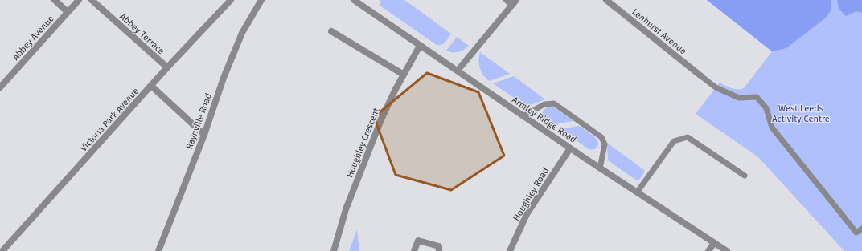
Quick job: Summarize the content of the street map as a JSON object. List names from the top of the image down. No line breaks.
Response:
{"streets":{"street":["Lenhurst Avenue","Abbey Terrace","Abbey Avenue","Victoria Park Avenue","Armley Ridge Road","Raynville Road","Houghley Crescent","Houghley Road"]},"crossings":[["Abbey Terrace","Victoria Park Avenue"],["Armley Ridge Road","Houghley Crescent"],["Armley Ridge Road","Houghley Road"]],"parks":["West Leeds Activity Centre"]}
